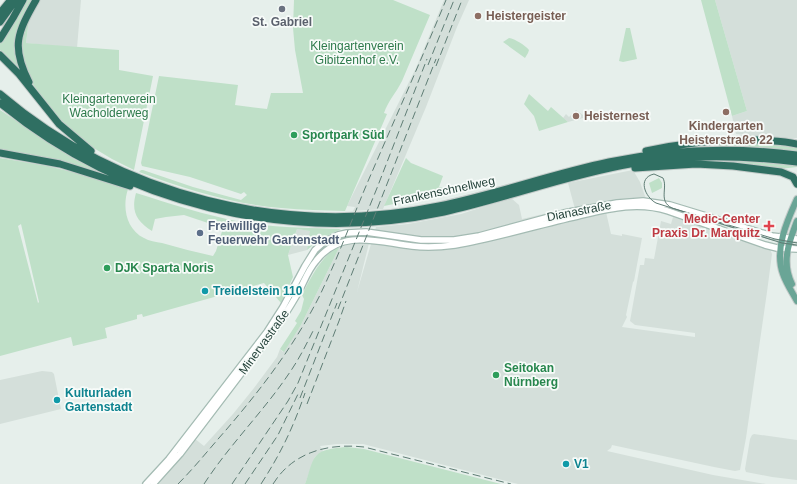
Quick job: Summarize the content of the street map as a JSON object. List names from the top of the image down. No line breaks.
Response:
{"streets":{"highway":["Frankenschnellweg"],"main road":["Dianastraße","Minervastraße"]},"crossings":[["Dianastraße","Minervastraße"]],"parks":["Kleingartenverein Gibitzenhof e.V.","Kleingartenverein Wacholderweg"],"places":{"other":["St. Gabriel","Heistergeister","Kindergarten Heisterstraße 22","Heisternest","Sportpark Süd","Freiwillige Feuerwehr Gartenstadt","DJK Sparta Noris","Treidelstein 110","Seitokan Nürnberg","Kulturladen Gartenstadt","V1"],"health":["Medic-Center Praxis Dr. Marquitz"]}}
